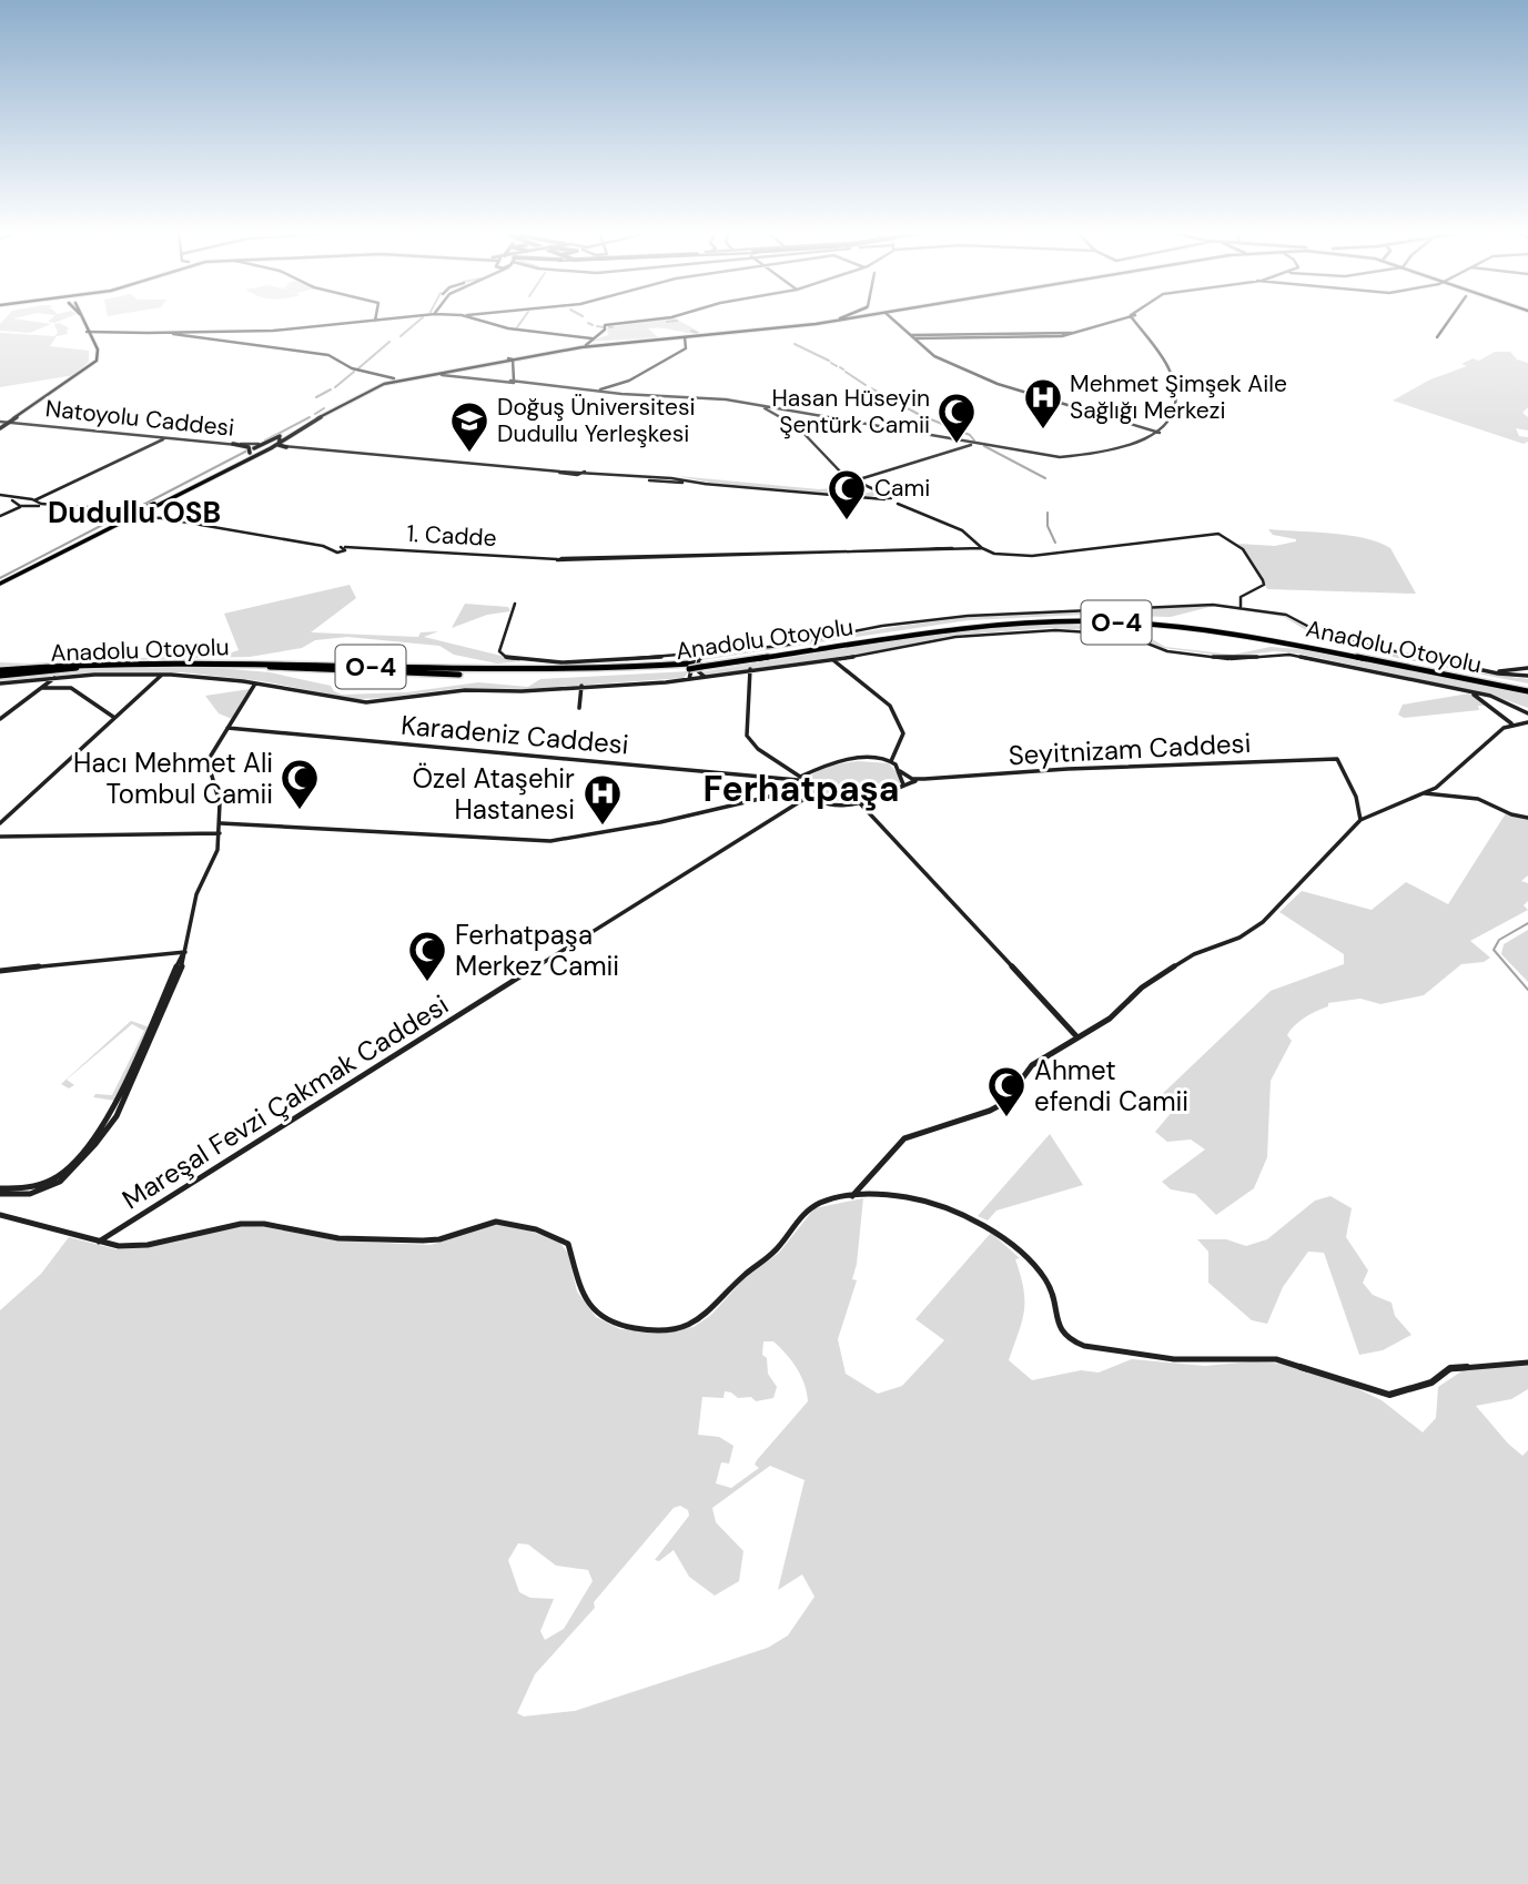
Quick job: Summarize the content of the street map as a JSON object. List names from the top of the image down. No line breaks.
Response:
{"streets":{"highway":["O-4","Anadolu Otoyolu"],"street":["Natoyolu Caddesi","1. Cadde","Karadeniz Caddesi","Seyitnizam Caddesi","Mareşal Fevzi Çakmak Caddesi"]},"districts":["Dudullu OSB","Ferhatpaşa"],"places":{"hospital":["Mehmet Şimşek Aile Sağlığı Merkezi","Özel Ataşehir Hastanesi"],"mosque":["Hasan Hüseyin Şentürk Camii","Cami","Hacı Mehmet Ali Tombul Camii","Ferhatpaşa Merkez Camii","Ahmet efendi Camii"],"school or university":["Doğuş Üniversitesi Dudullu Yerleşkesi"]}}
